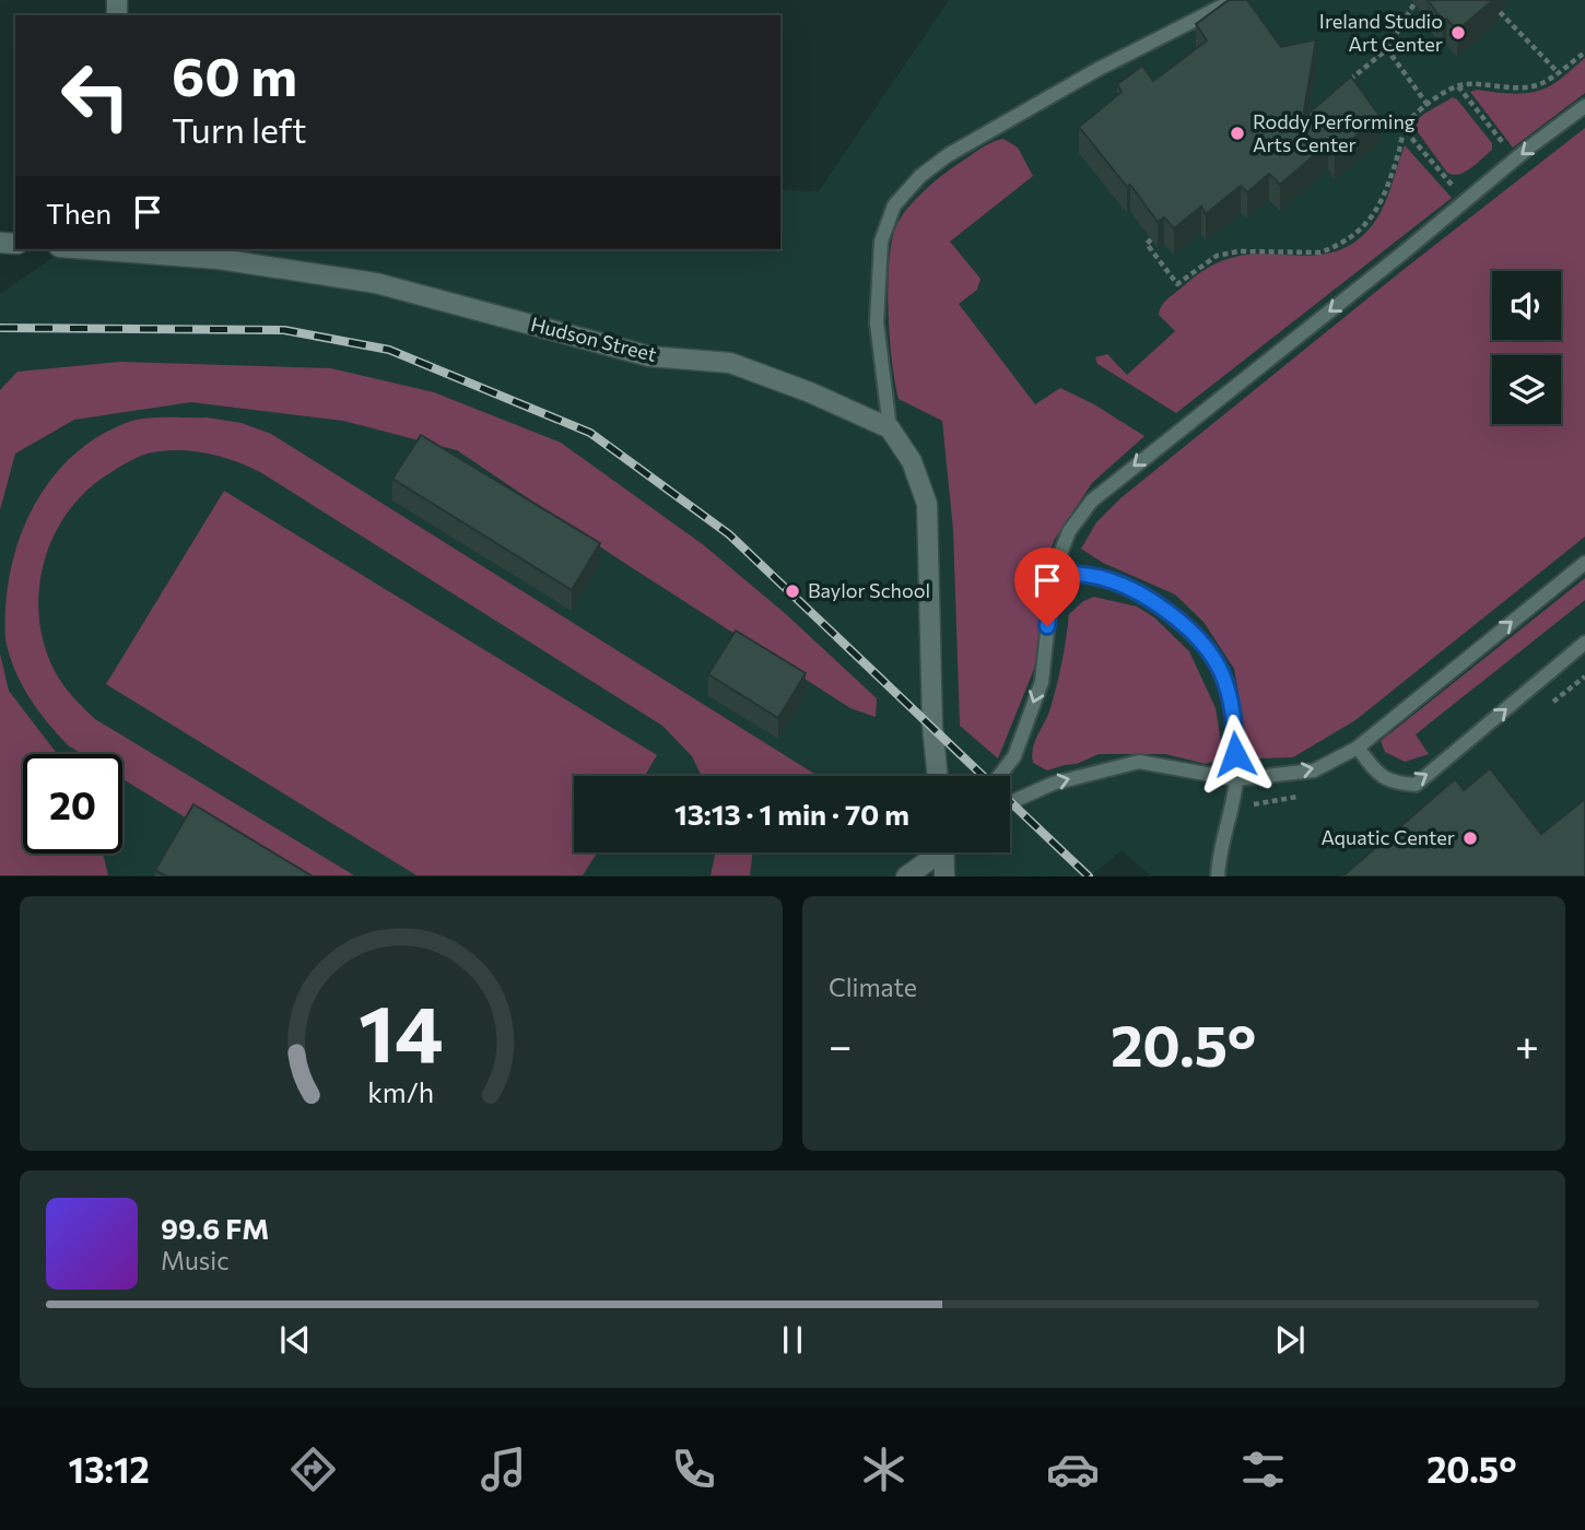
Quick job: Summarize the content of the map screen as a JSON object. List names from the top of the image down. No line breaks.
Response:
{"streets":{"street":["Hudson Street"]},"places":["Ireland Studio Art Center","Roddy Performing Arts Center","Baylor School","Aquatic Center"],"page":{"turn":["60 m","Turn left"],"then":"Then","limit":"20","trip":"13:13 · 1 min · 70 m","tile":"Climate","heat":["−","20.5°","+"],"song":["99.6 FM","Music"],"tabs":["13:12","20.5°"],"gauge":["14","km/h"]}}
